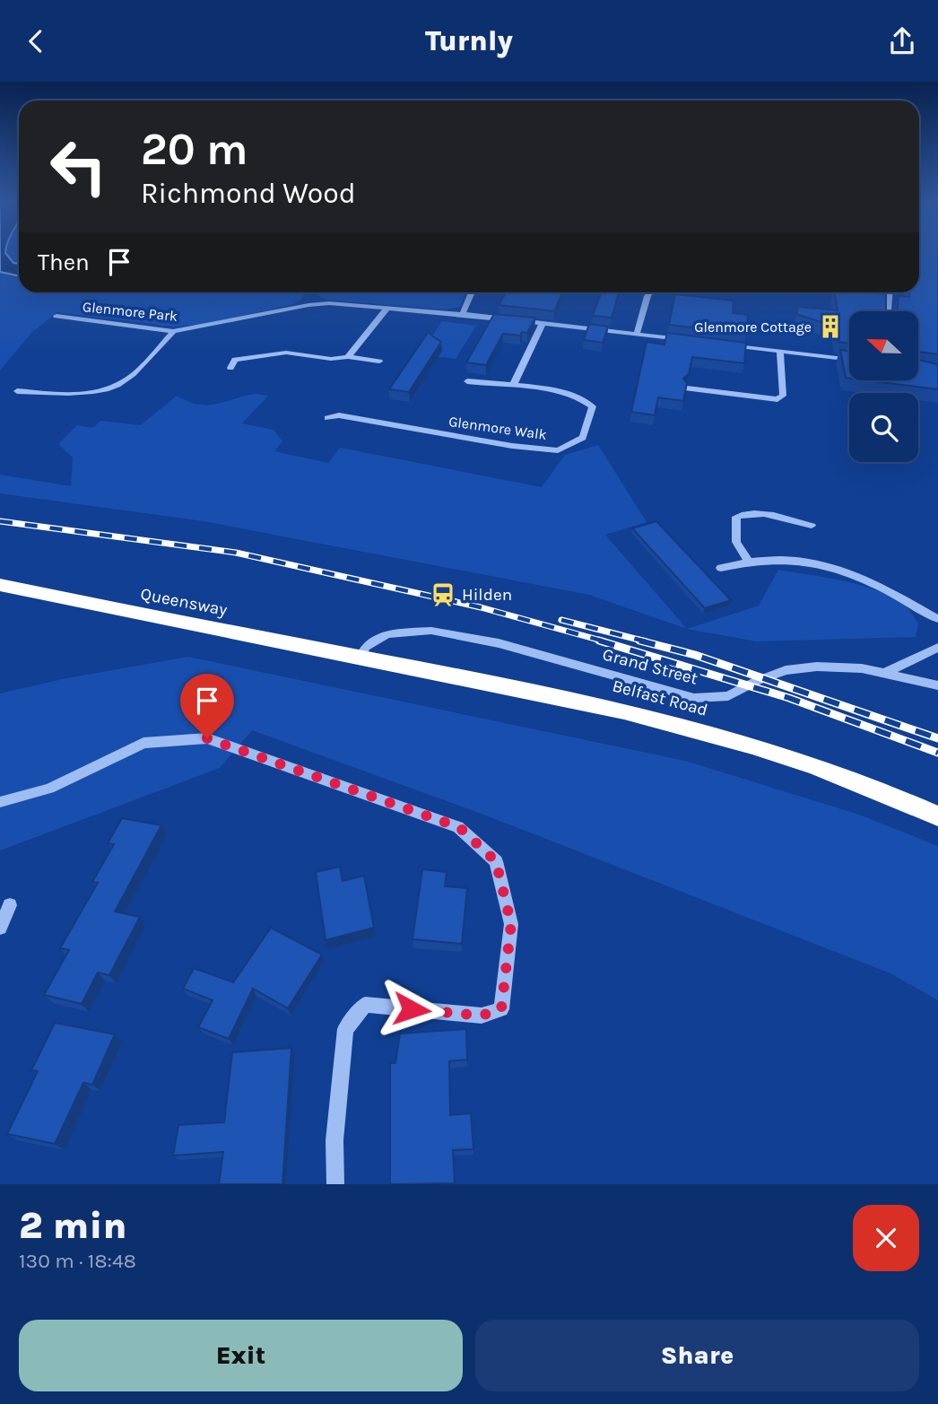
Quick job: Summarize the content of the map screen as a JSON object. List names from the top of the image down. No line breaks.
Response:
{"streets":{"highway":["Queensway","Belfast Road"],"street":["Glenmore Park","Glenmore Walk","Grand Street"]},"crossings":[["Queensway","Grand Street"],["Queensway","Belfast Road"],["Grand Street","Belfast Road"]],"places":{"building":["Glenmore Cottage"],"station":["Hilden"]},"north":"left","page":{"header":"Turnly","turn":["20 m","Richmond Wood"],"then":"Then","heading":["2 min","130 m · 18:48"],"buttons":["Exit","Share"]}}
